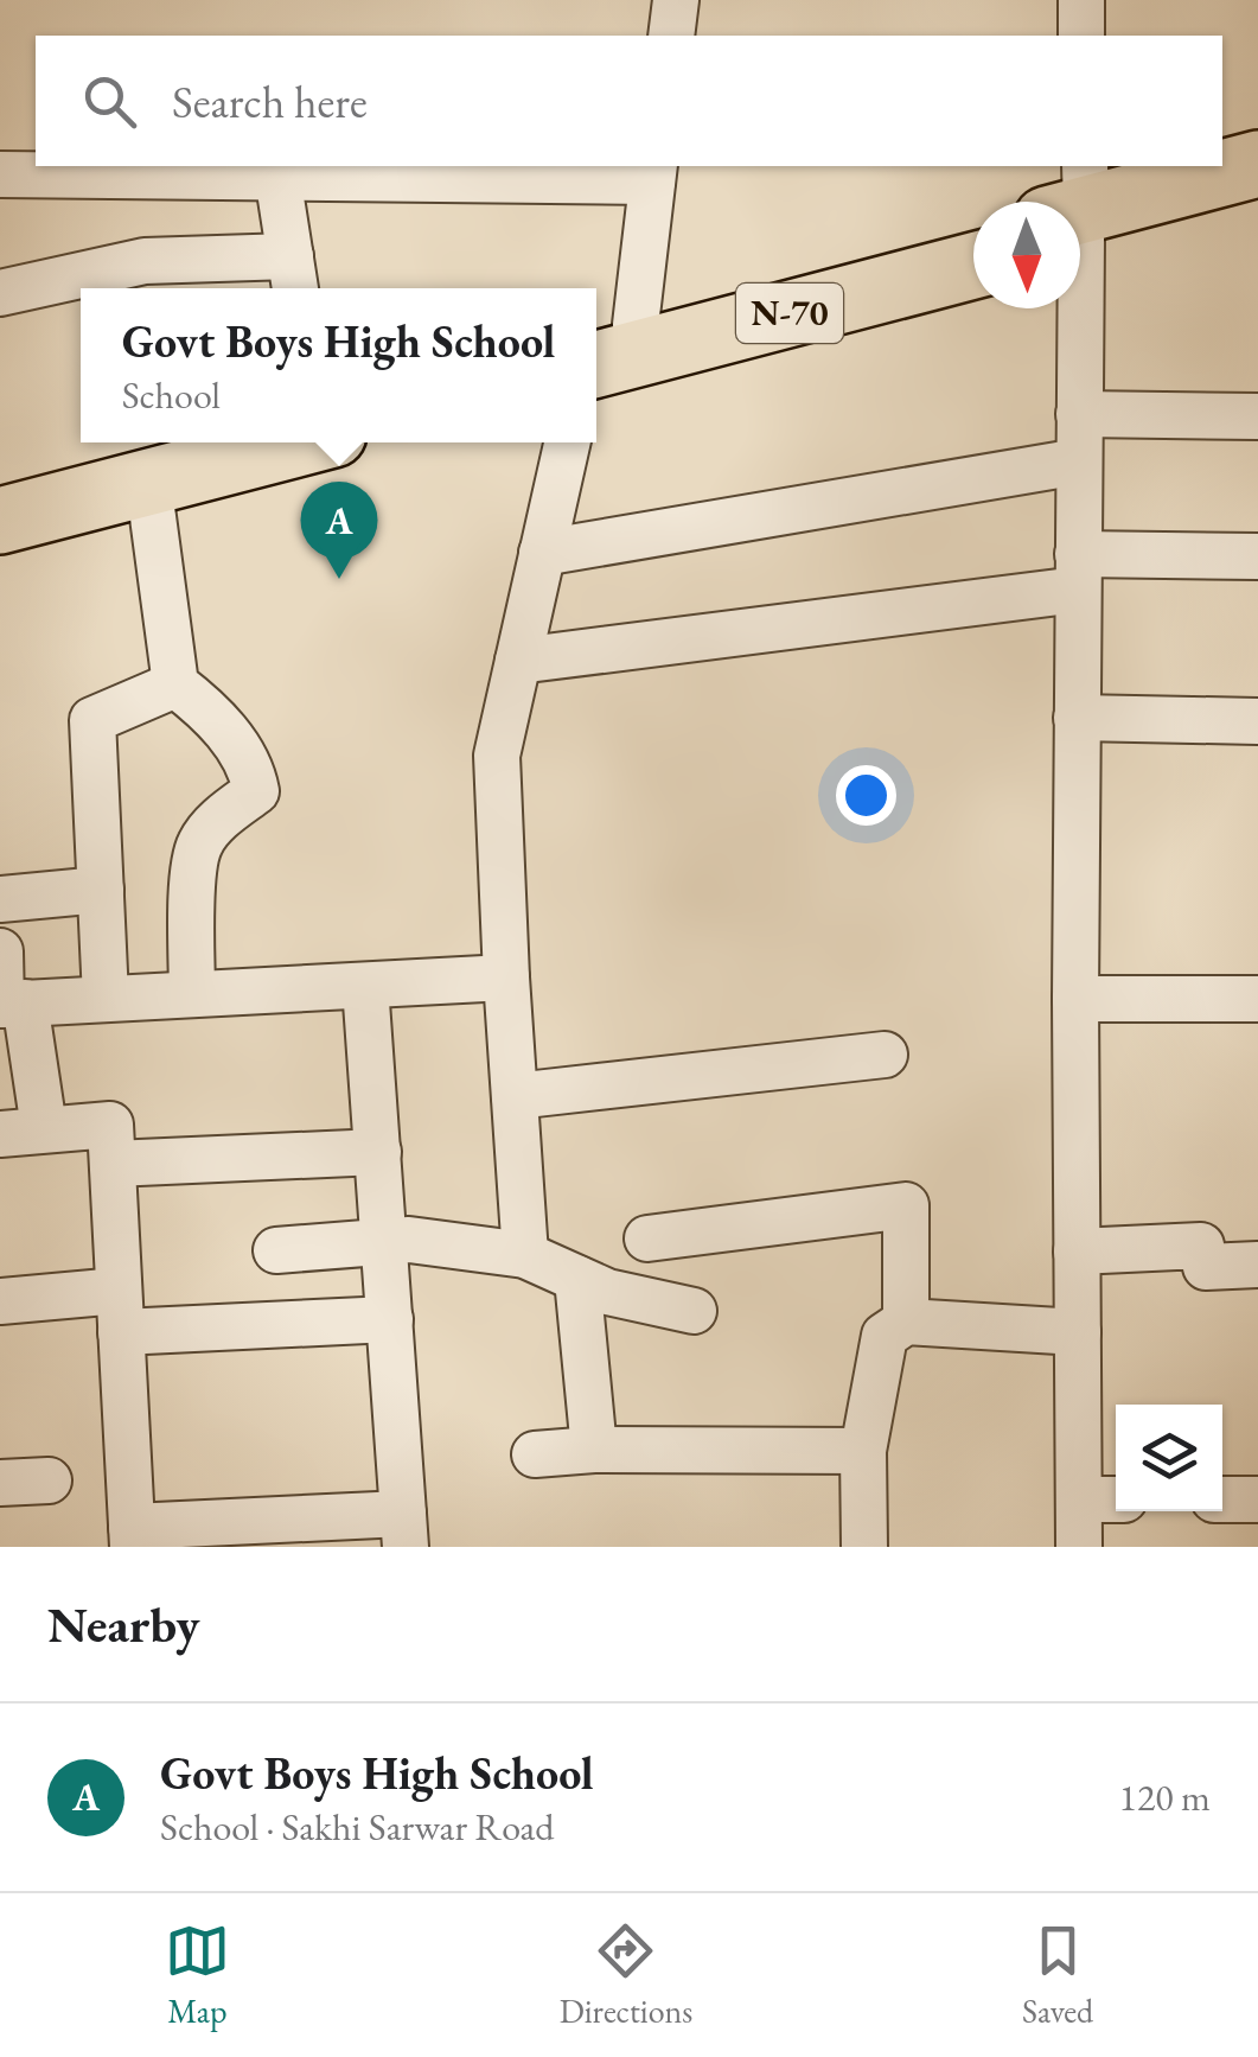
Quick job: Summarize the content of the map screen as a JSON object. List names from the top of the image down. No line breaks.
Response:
{"streets":{"highway":["N-70"]},"north":"bottom","page":{"search":"Search here","popup":["Govt Boys High School","School"],"pins":"A","heading":"Nearby","list":[{"mark":"A","name":"Govt Boys High School","note":"School · Sakhi Sarwar Road","value":"120 m"}],"nav":["Map","Directions","Saved"]}}
